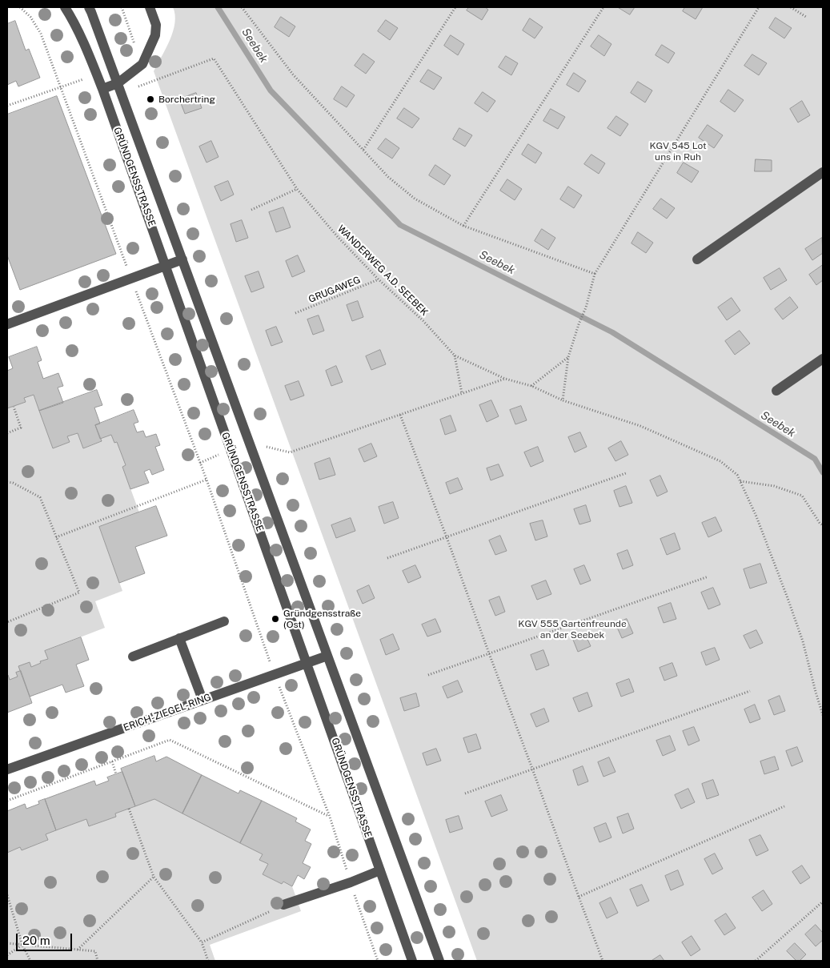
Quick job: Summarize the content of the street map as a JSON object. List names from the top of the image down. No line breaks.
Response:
{"streets":{"street":["GRÜNDGENSSTRASSE","ERICH-ZIEGEL-RING"],"path":["WANDERWEG A.D. SEEBEK","GRUGAWEG"]},"crossings":[["GRÜNDGENSSTRASSE","WANDERWEG A.D. SEEBEK"],["GRÜNDGENSSTRASSE","ERICH-ZIEGEL-RING"],["WANDERWEG A.D. SEEBEK","GRUGAWEG"]],"water":["Seebek"],"parks":["KGV 545 Lot uns in Ruh","KGV 555 Gartenfreunde an der Seebek"],"places":["Borchertring","Gründgensstraße (Ost)"],"scale_bar":"20 m"}
